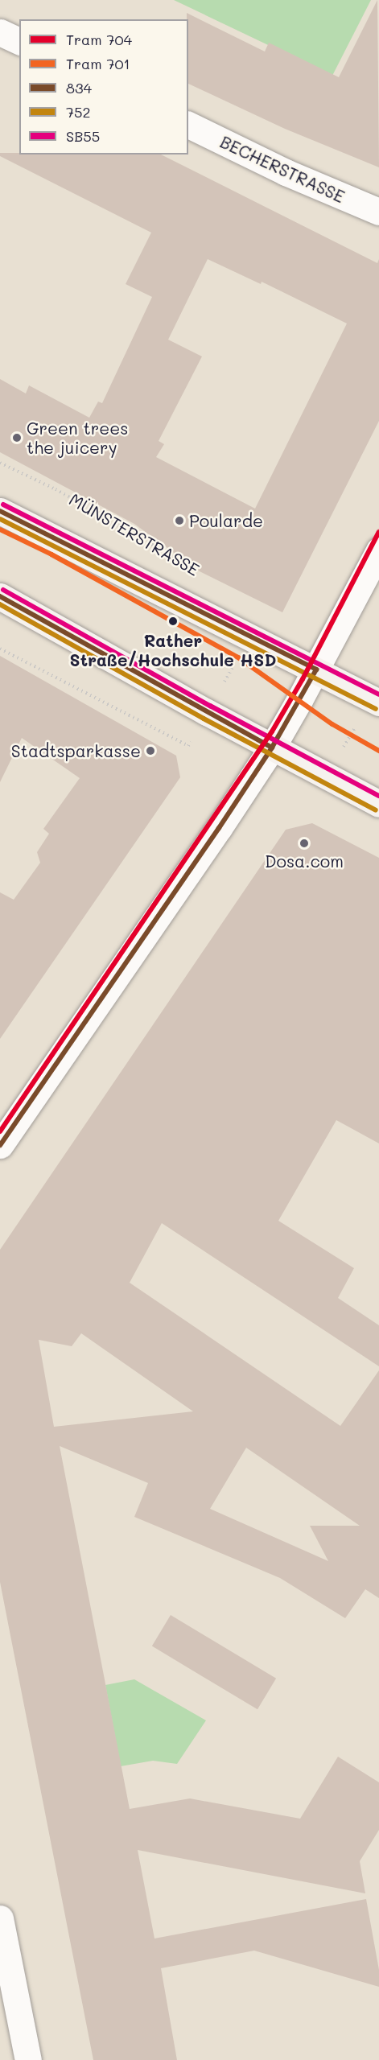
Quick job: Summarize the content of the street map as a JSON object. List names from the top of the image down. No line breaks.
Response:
{"streets":{"street":["BECHERSTRASSE"],"path":["MÜNSTERSTRASSE"]},"places":["Green trees the juicery","Poularde","Rather Straße/Hochschule HSD","Stadtsparkasse","Dosa.com"],"lines":["transit line SB55","transit line 834","transit line 752","tram line 701","tram line 704"],"legend":["Tram 704","Tram 701","834","752","SB55"]}
